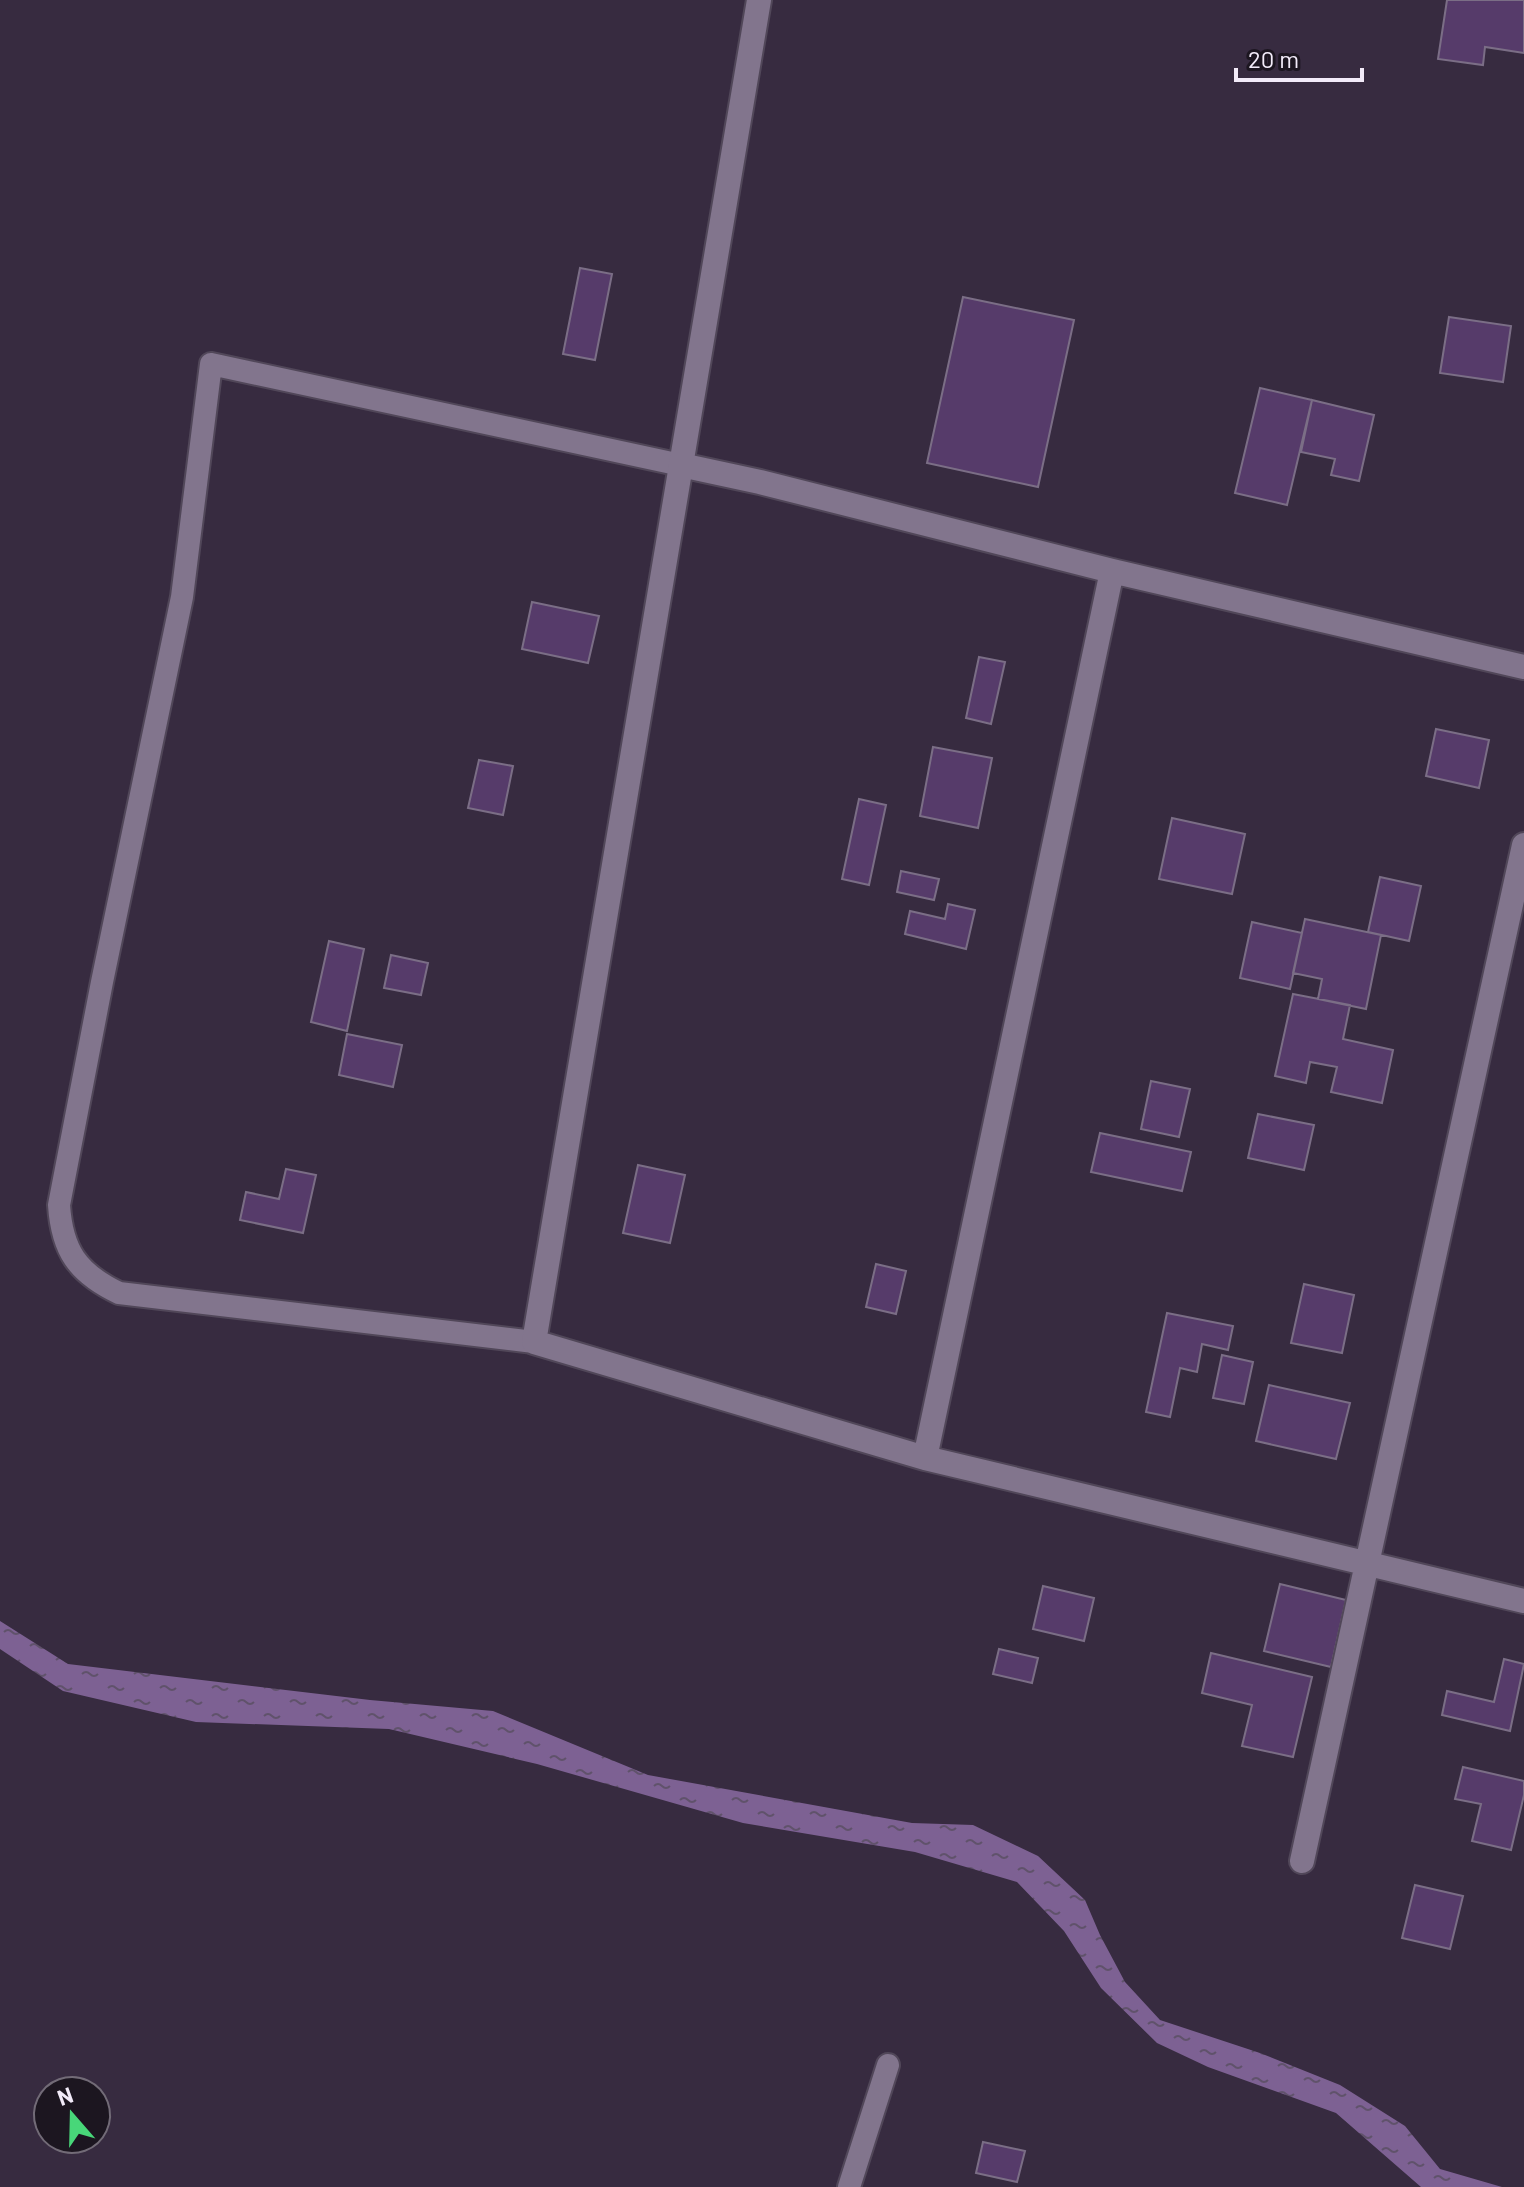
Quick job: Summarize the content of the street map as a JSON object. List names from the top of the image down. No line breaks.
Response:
{"scale_bar":"20 m","north":"top"}
